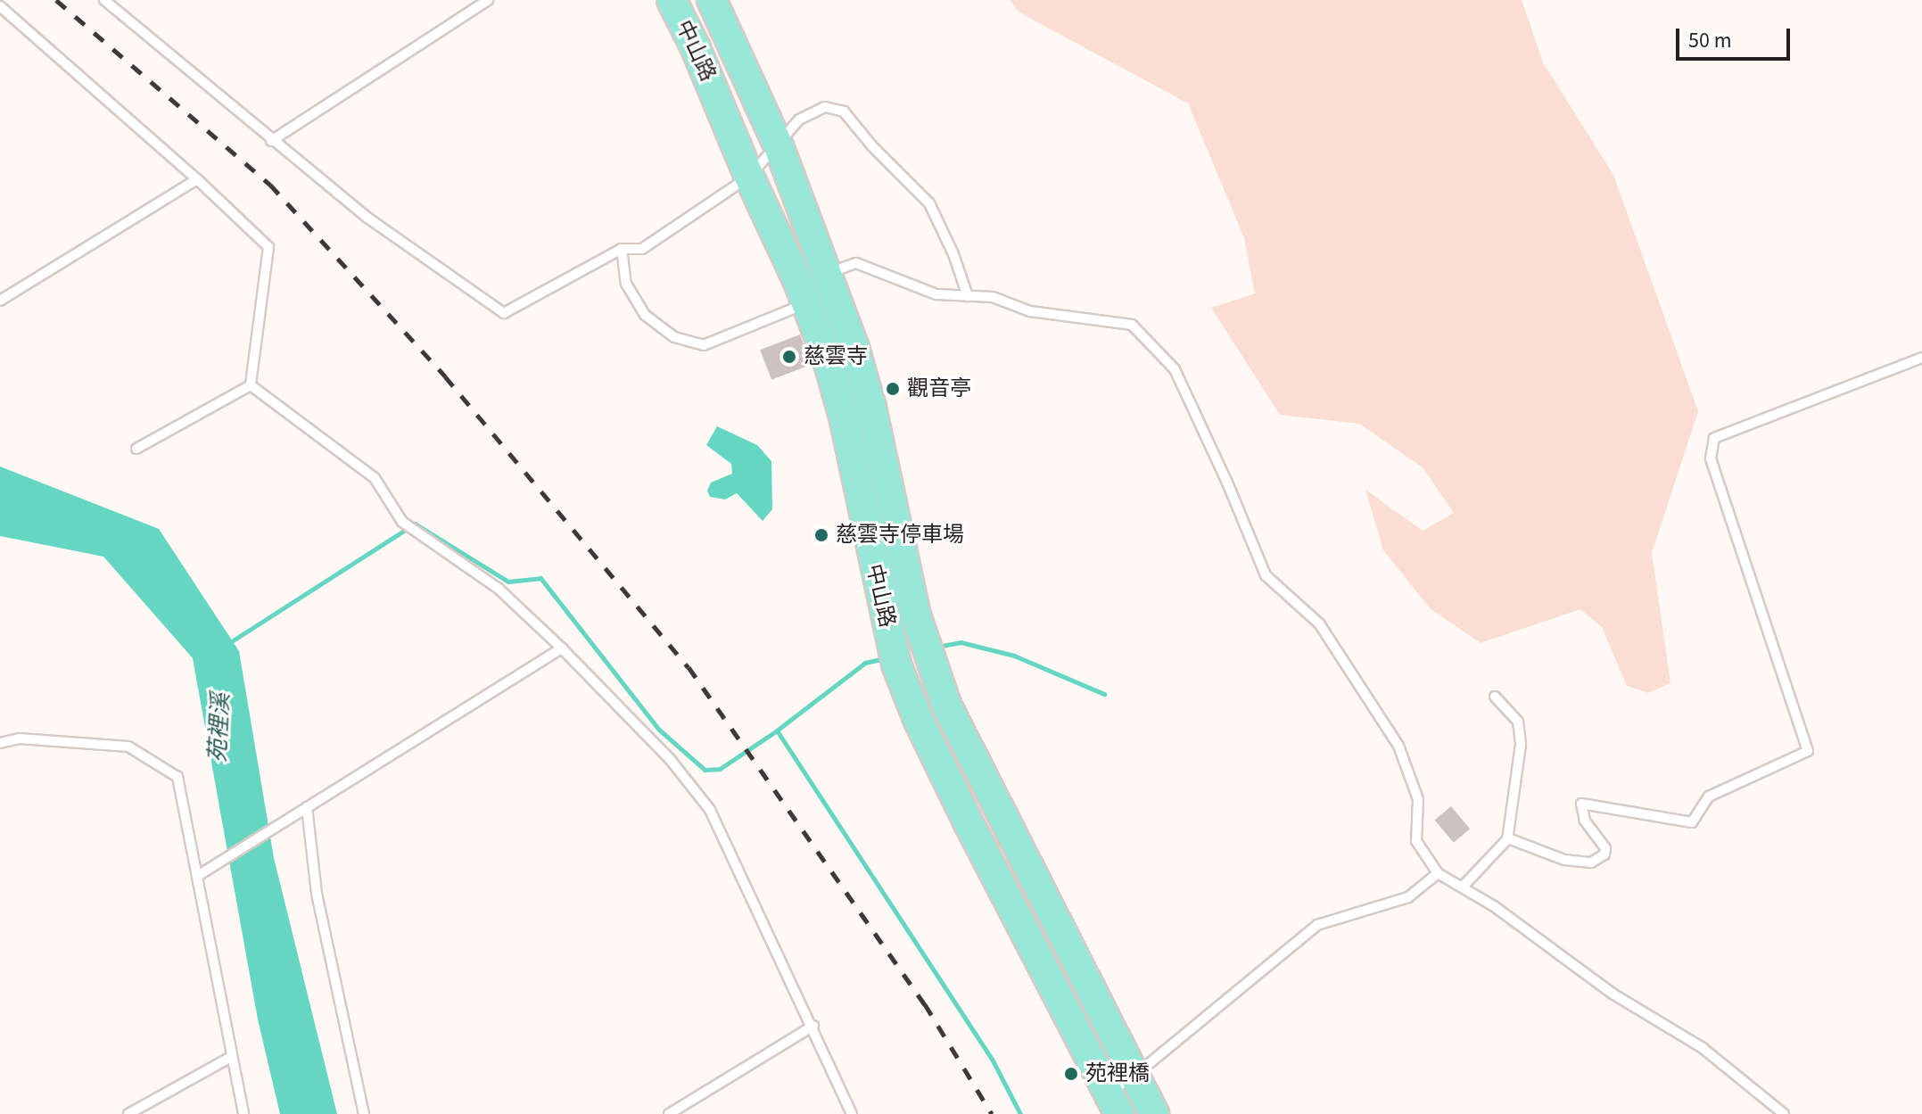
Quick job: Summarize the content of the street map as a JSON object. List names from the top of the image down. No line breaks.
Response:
{"streets":{"main road":["中山路"]},"water":["苑裡溪"],"places":["慈雲寺","觀音亭","慈雲寺停車場","苑裡橋"],"scale_bar":"50 m"}
